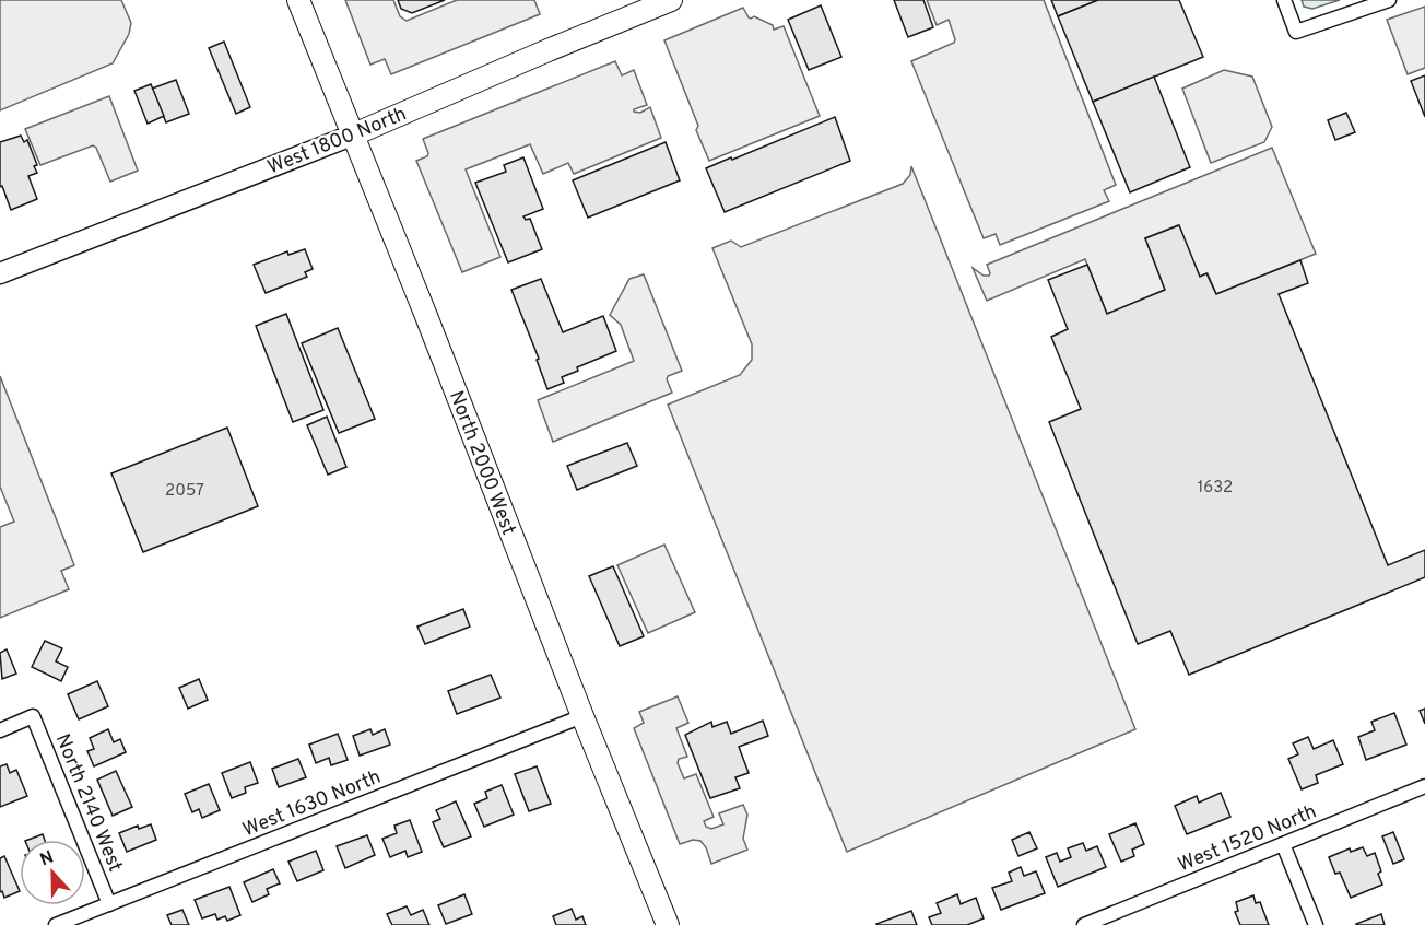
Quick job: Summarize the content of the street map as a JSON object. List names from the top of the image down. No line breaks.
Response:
{"streets":{"main road":["West 1800 North","North 2000 West"],"street":["North 2140 West","West 1630 North","West 1520 North"]},"crossings":[["West 1800 North","North 2000 West"],["North 2000 West","West 1630 North"],["North 2140 West","West 1630 North"]],"house_numbers":["1632","2057"],"north":"top"}
